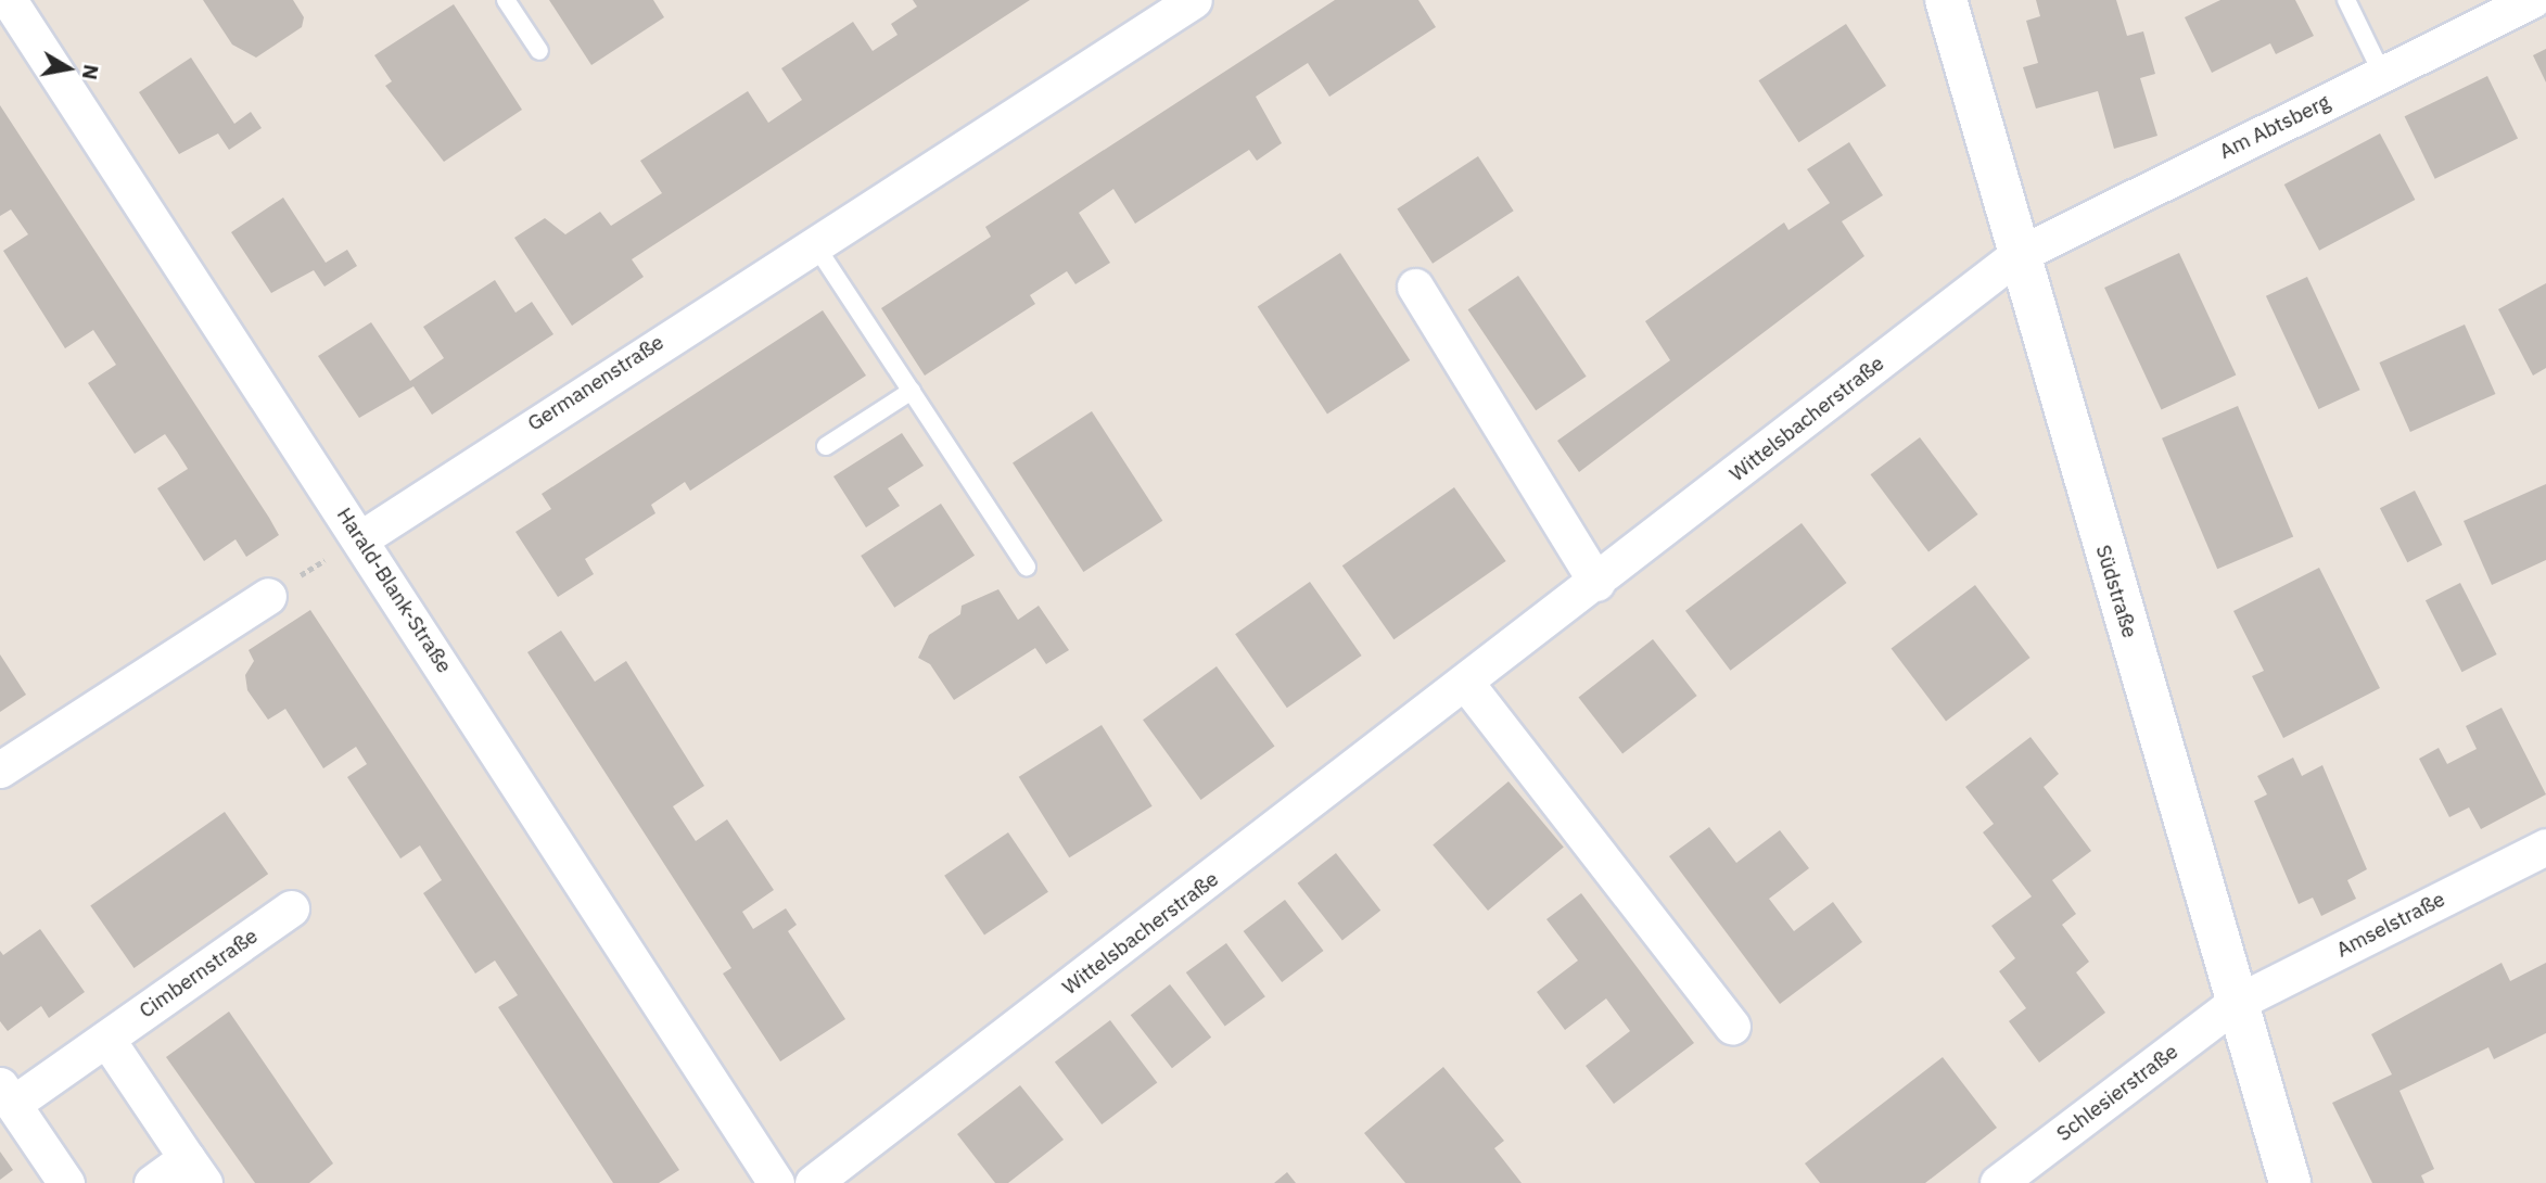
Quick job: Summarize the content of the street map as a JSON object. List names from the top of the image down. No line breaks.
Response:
{"streets":{"street":["Am Abtsberg","Germanenstraße","Wittelsbacherstraße","Harald-Blank-Straße","Südstraße","Amselstraße","Cimbernstraße","Schlesierstraße"]},"crossings":[["Am Abtsberg","Wittelsbacherstraße"],["Am Abtsberg","Südstraße"],["Germanenstraße","Harald-Blank-Straße"],["Wittelsbacherstraße","Südstraße"],["Südstraße","Amselstraße"],["Südstraße","Schlesierstraße"],["Amselstraße","Schlesierstraße"]],"north":"right"}
